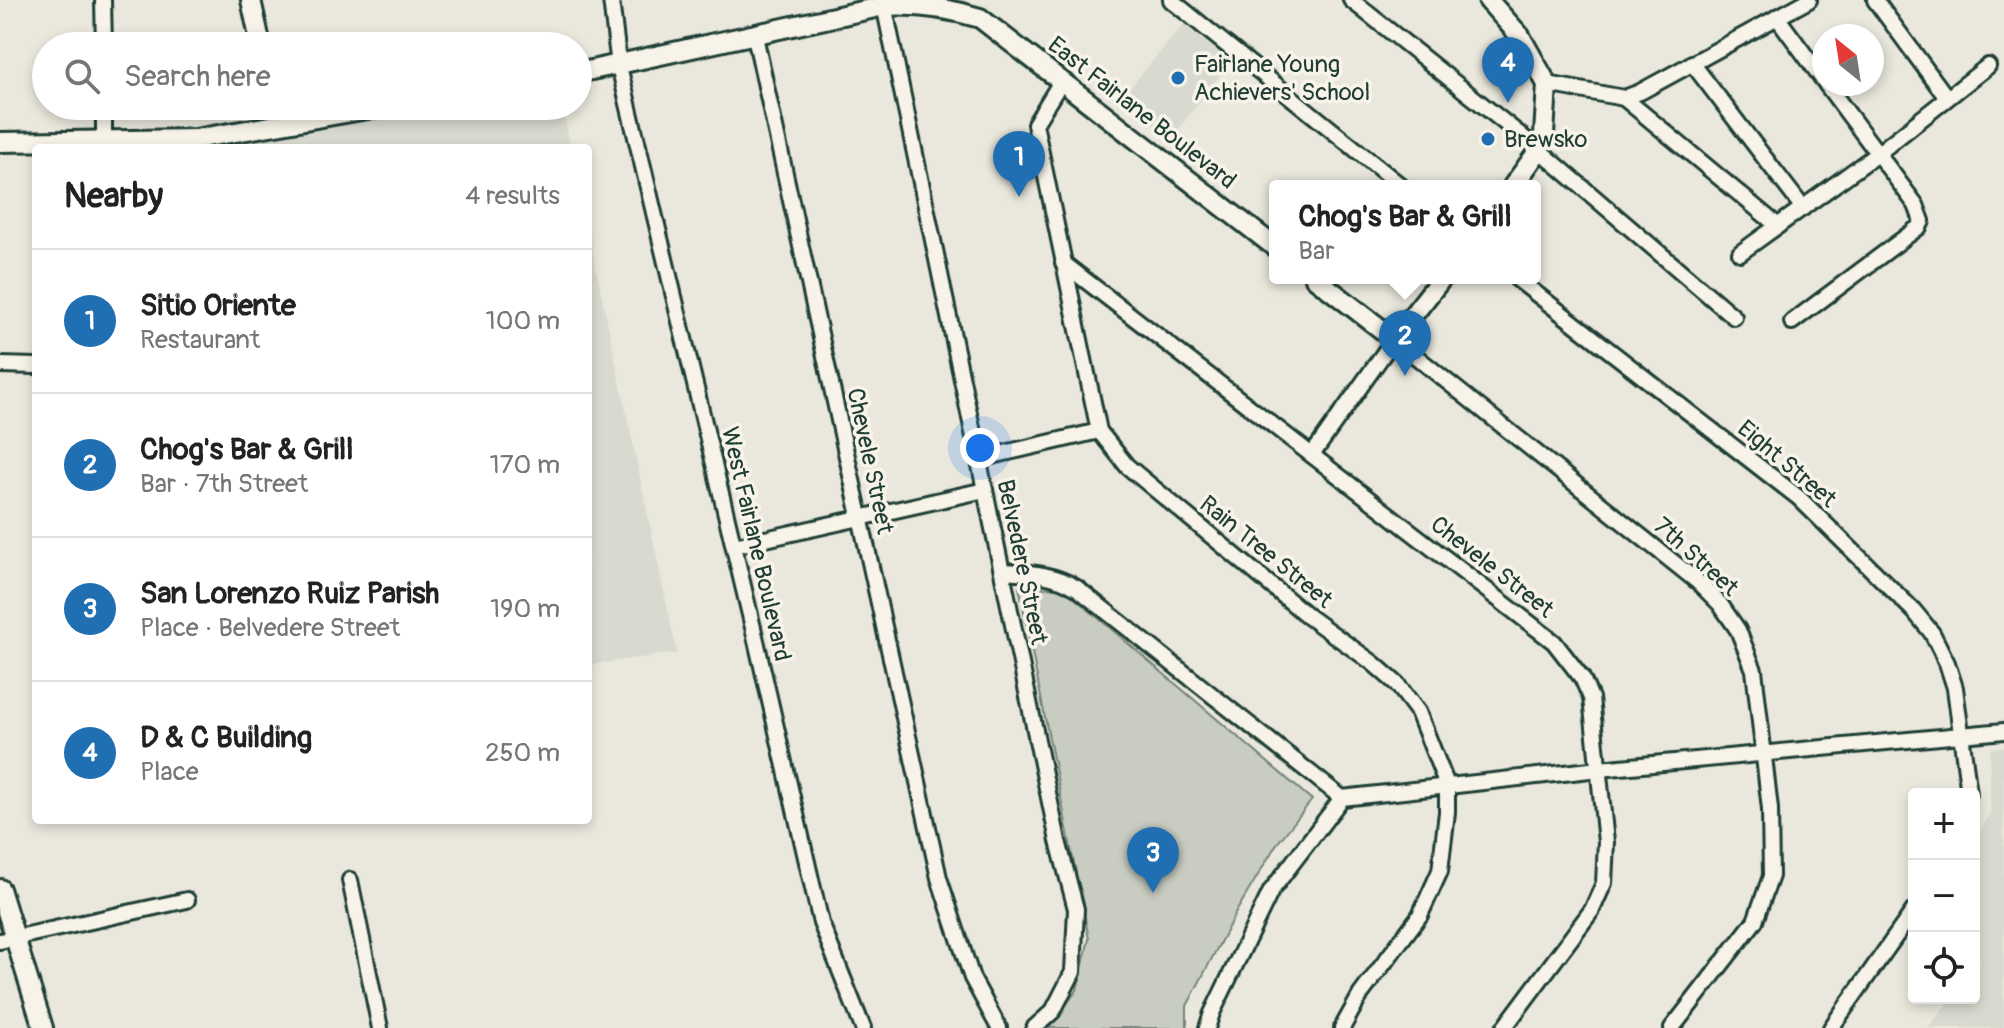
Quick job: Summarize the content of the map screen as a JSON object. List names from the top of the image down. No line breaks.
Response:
{"streets":{"street":["East Fairlane Boulevard","Chevele Street","Eight Street","West Fairlane Boulevard","Rain Tree Street","7th Street","Belvedere Street"]},"crossings":[["East Fairlane Boulevard","Chevele Street"],["East Fairlane Boulevard","West Fairlane Boulevard"],["East Fairlane Boulevard","Rain Tree Street"],["East Fairlane Boulevard","Belvedere Street"],["Chevele Street","Rain Tree Street"]],"places":["Fairlane Young Achievers' School","Brewsko"],"north":"top left","page":{"search":"Search here","pins":["4","1","2","3"],"heading":["Nearby","4 results"],"popup":["Chog's Bar & Grill","Bar"],"list":[{"mark":"1","name":"Sitio Oriente","note":"Restaurant","value":"100 m"},{"mark":"2","name":"Chog's Bar & Grill","note":"Bar · 7th Street","value":"170 m"},{"mark":"3","name":"San Lorenzo Ruiz Parish","note":"Place · Belvedere Street","value":"190 m"},{"mark":"4","name":"D & C Building","note":"Place","value":"250 m"}],"map_buttons":["+","−"]}}
